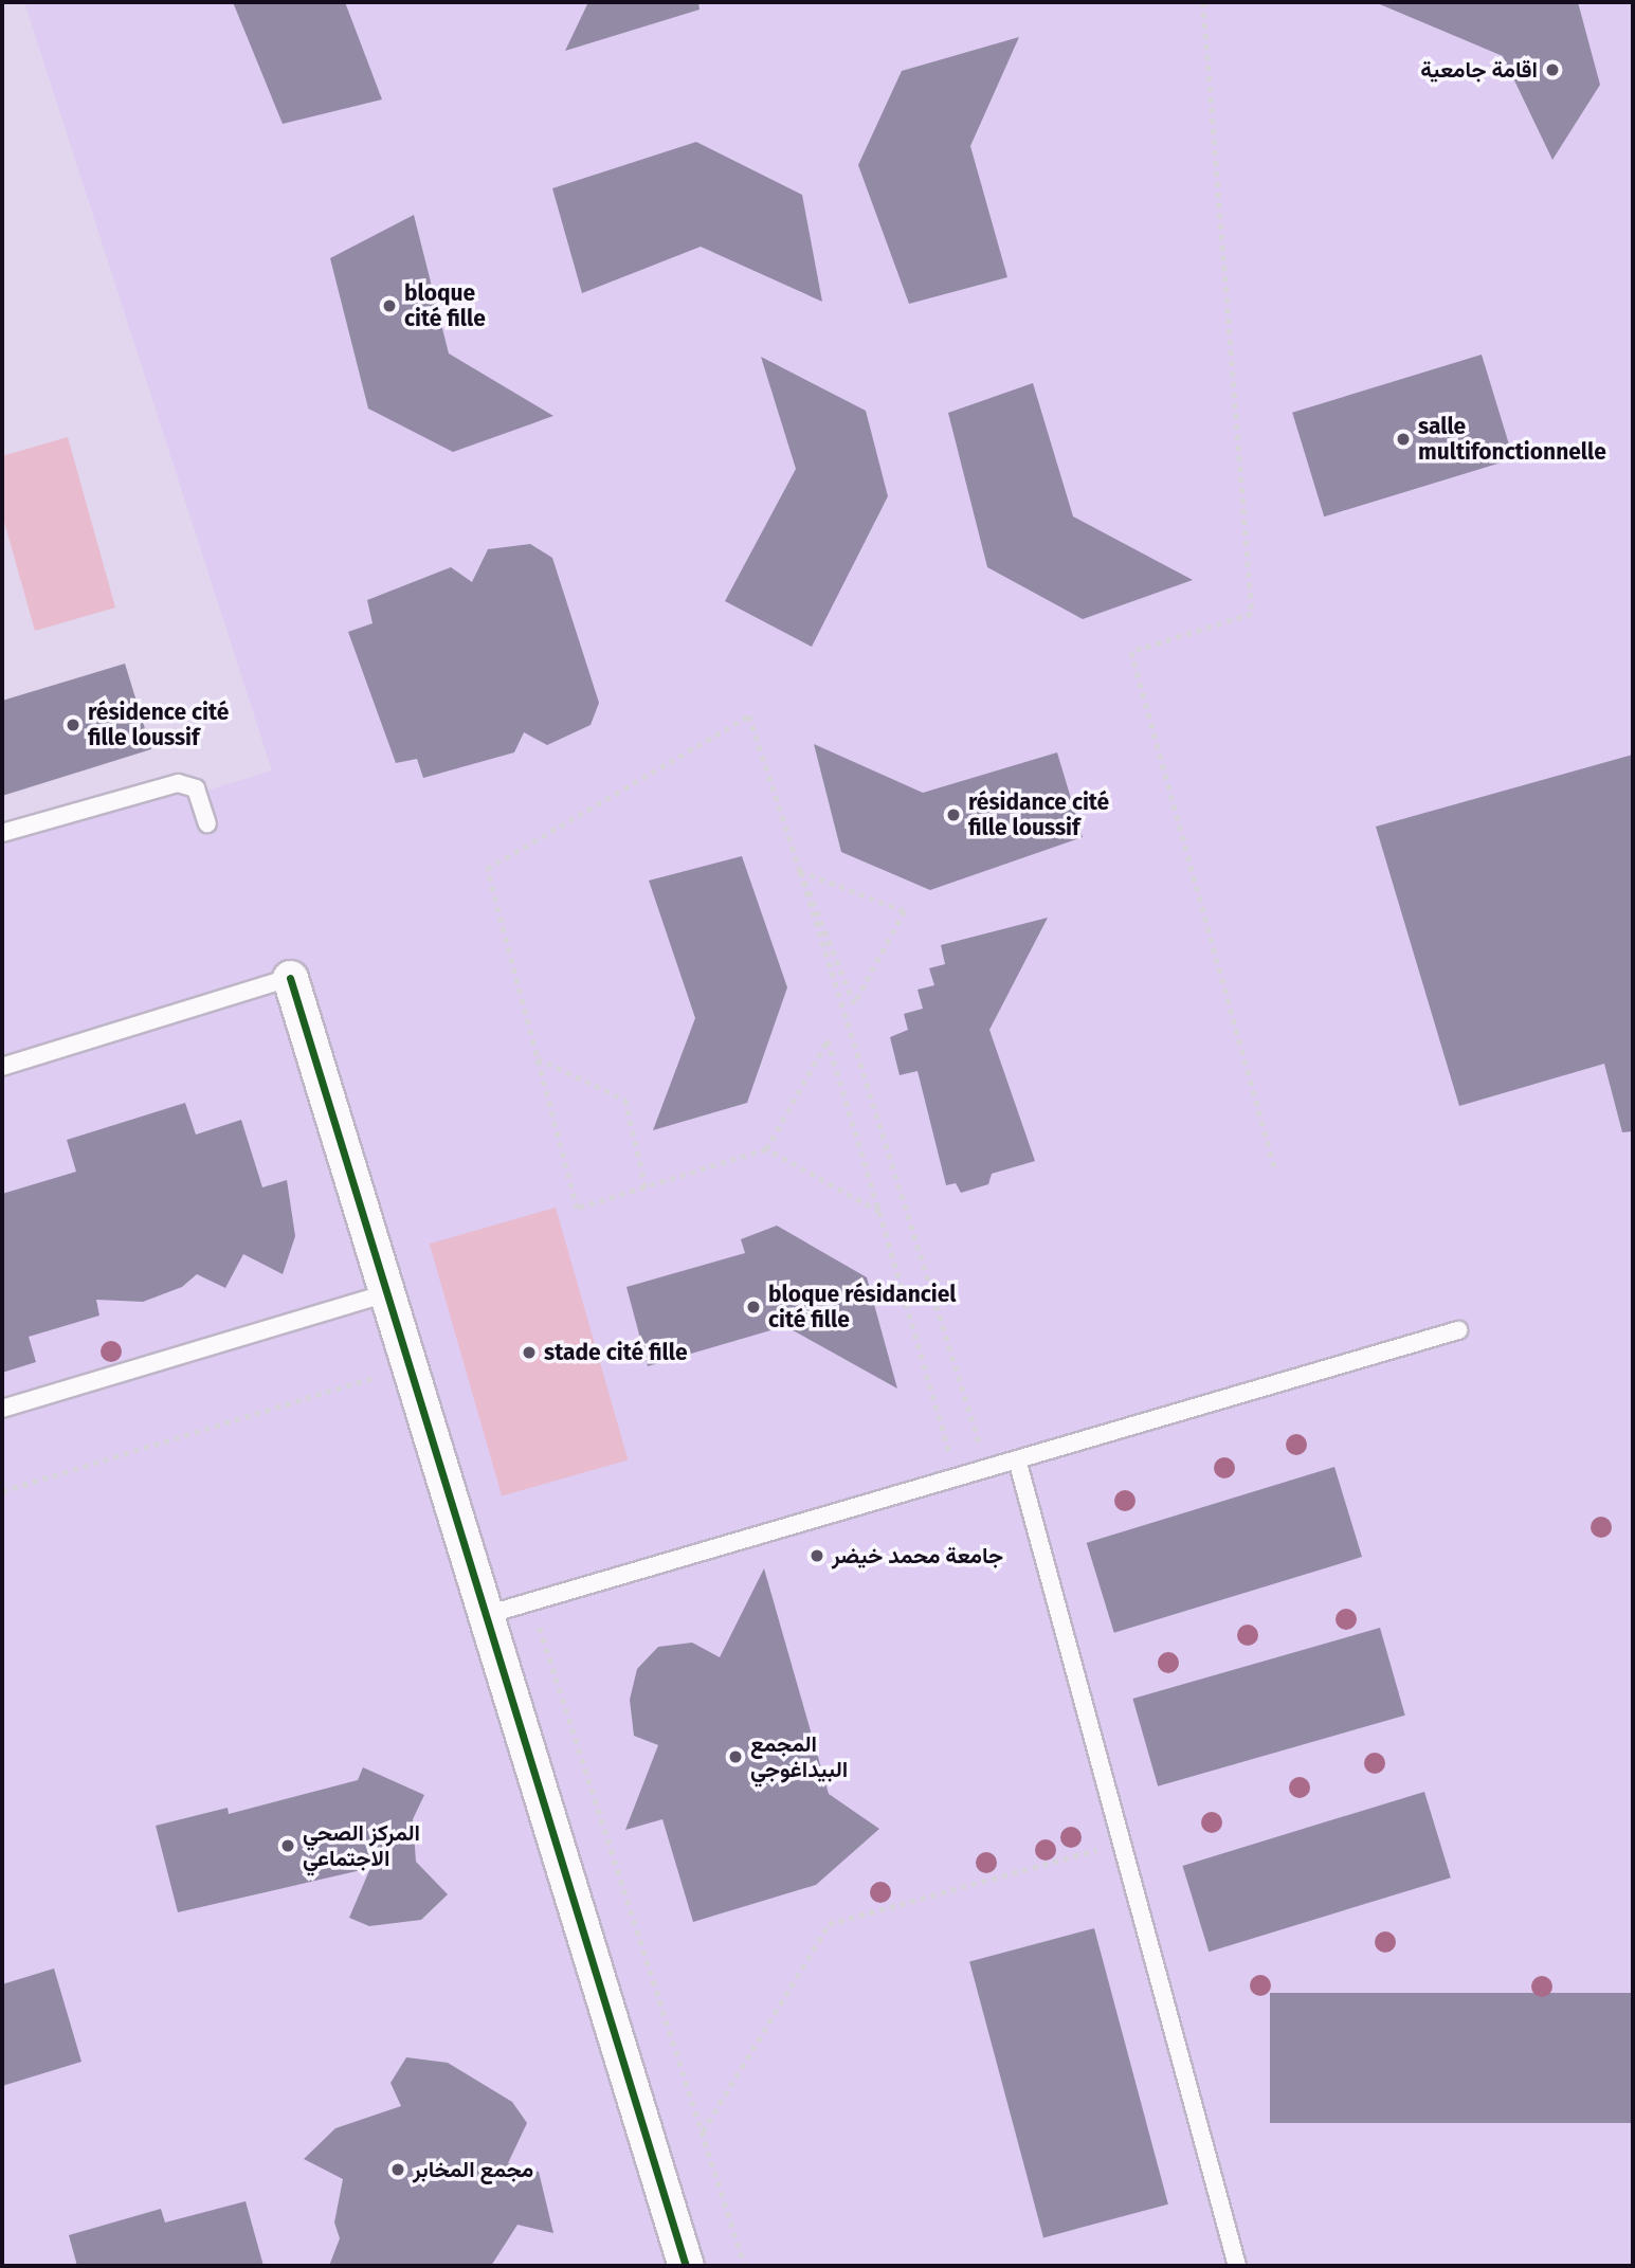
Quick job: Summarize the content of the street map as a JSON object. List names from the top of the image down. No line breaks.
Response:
{"places":["اقامة جامعية","bloque cité fille","salle multifonctionnelle","résidence cité fille loussif","résidance cité fille loussif","bloque résidanciel cité fille","stade cité fille","جامعة محمد خيضر","المجمع البيداغوجي","المركز الصحي الاجتماعي","مجمع المخابر"]}
